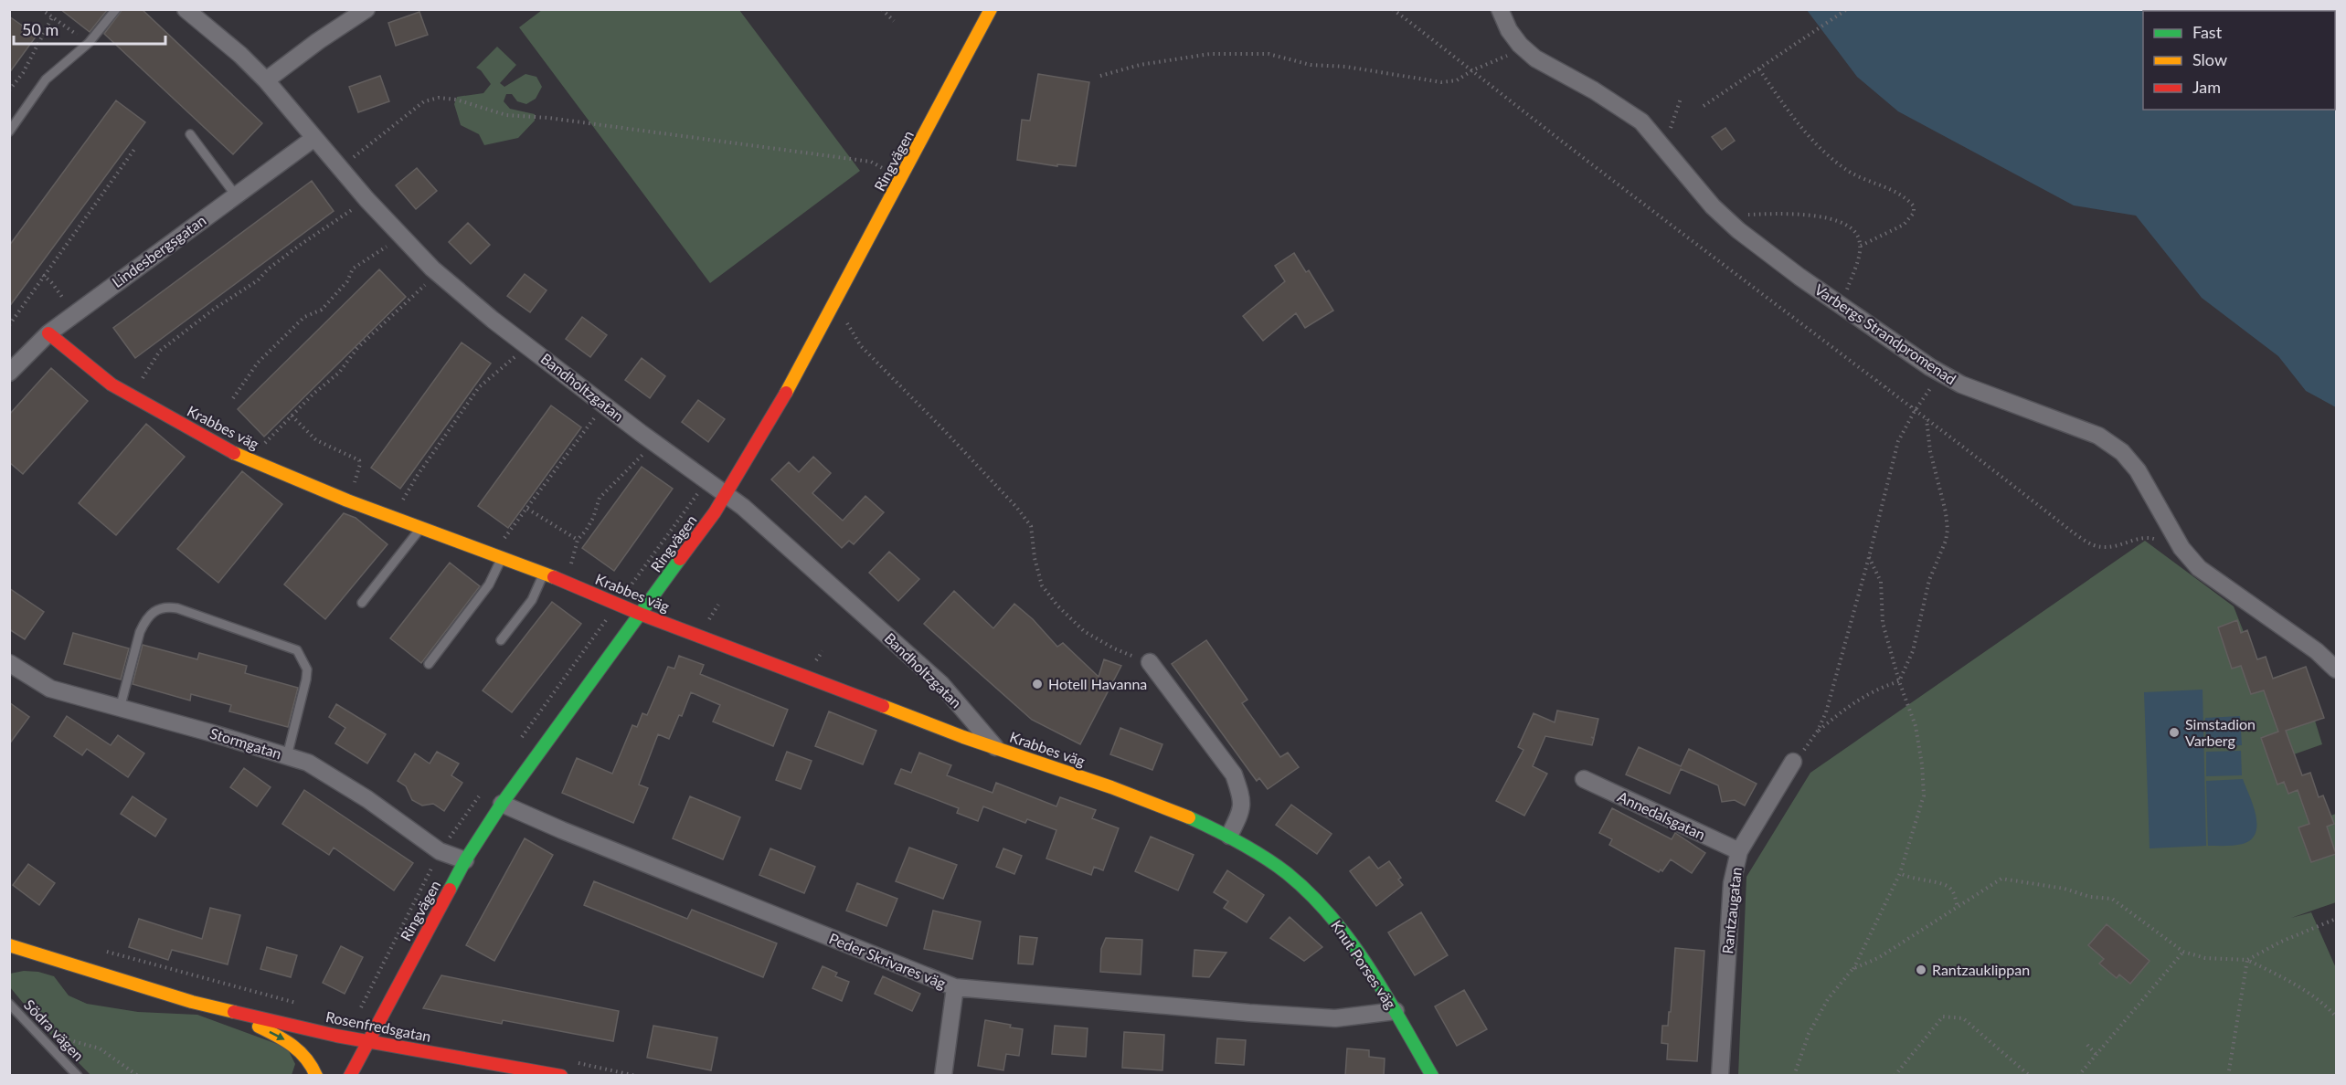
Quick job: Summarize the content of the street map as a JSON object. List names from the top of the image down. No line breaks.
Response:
{"streets":{"street":["Ringvägen","Lindesbergsgatan","Varbergs Strandpromenad","Bandholtzgatan","Krabbes väg","Stormgatan","Annedalsgatan","Rantzaugatan","Peder Skrivares väg","Knut Porses väg","Rosenfredsgatan"],"lane":["Södra vägen"]},"crossings":[["Ringvägen","Bandholtzgatan"],["Ringvägen","Krabbes väg"],["Ringvägen","Stormgatan"],["Ringvägen","Peder Skrivares väg"],["Ringvägen","Rosenfredsgatan"],["Lindesbergsgatan","Bandholtzgatan"],["Lindesbergsgatan","Krabbes väg"],["Bandholtzgatan","Krabbes väg"],["Krabbes väg","Knut Porses väg"],["Annedalsgatan","Rantzaugatan"],["Peder Skrivares väg","Knut Porses väg"]],"places":["Hotell Havanna","Simstadion Varberg","Rantzauklippan"],"legend":["Fast","Slow","Jam"],"scale_bar":"50 m"}
